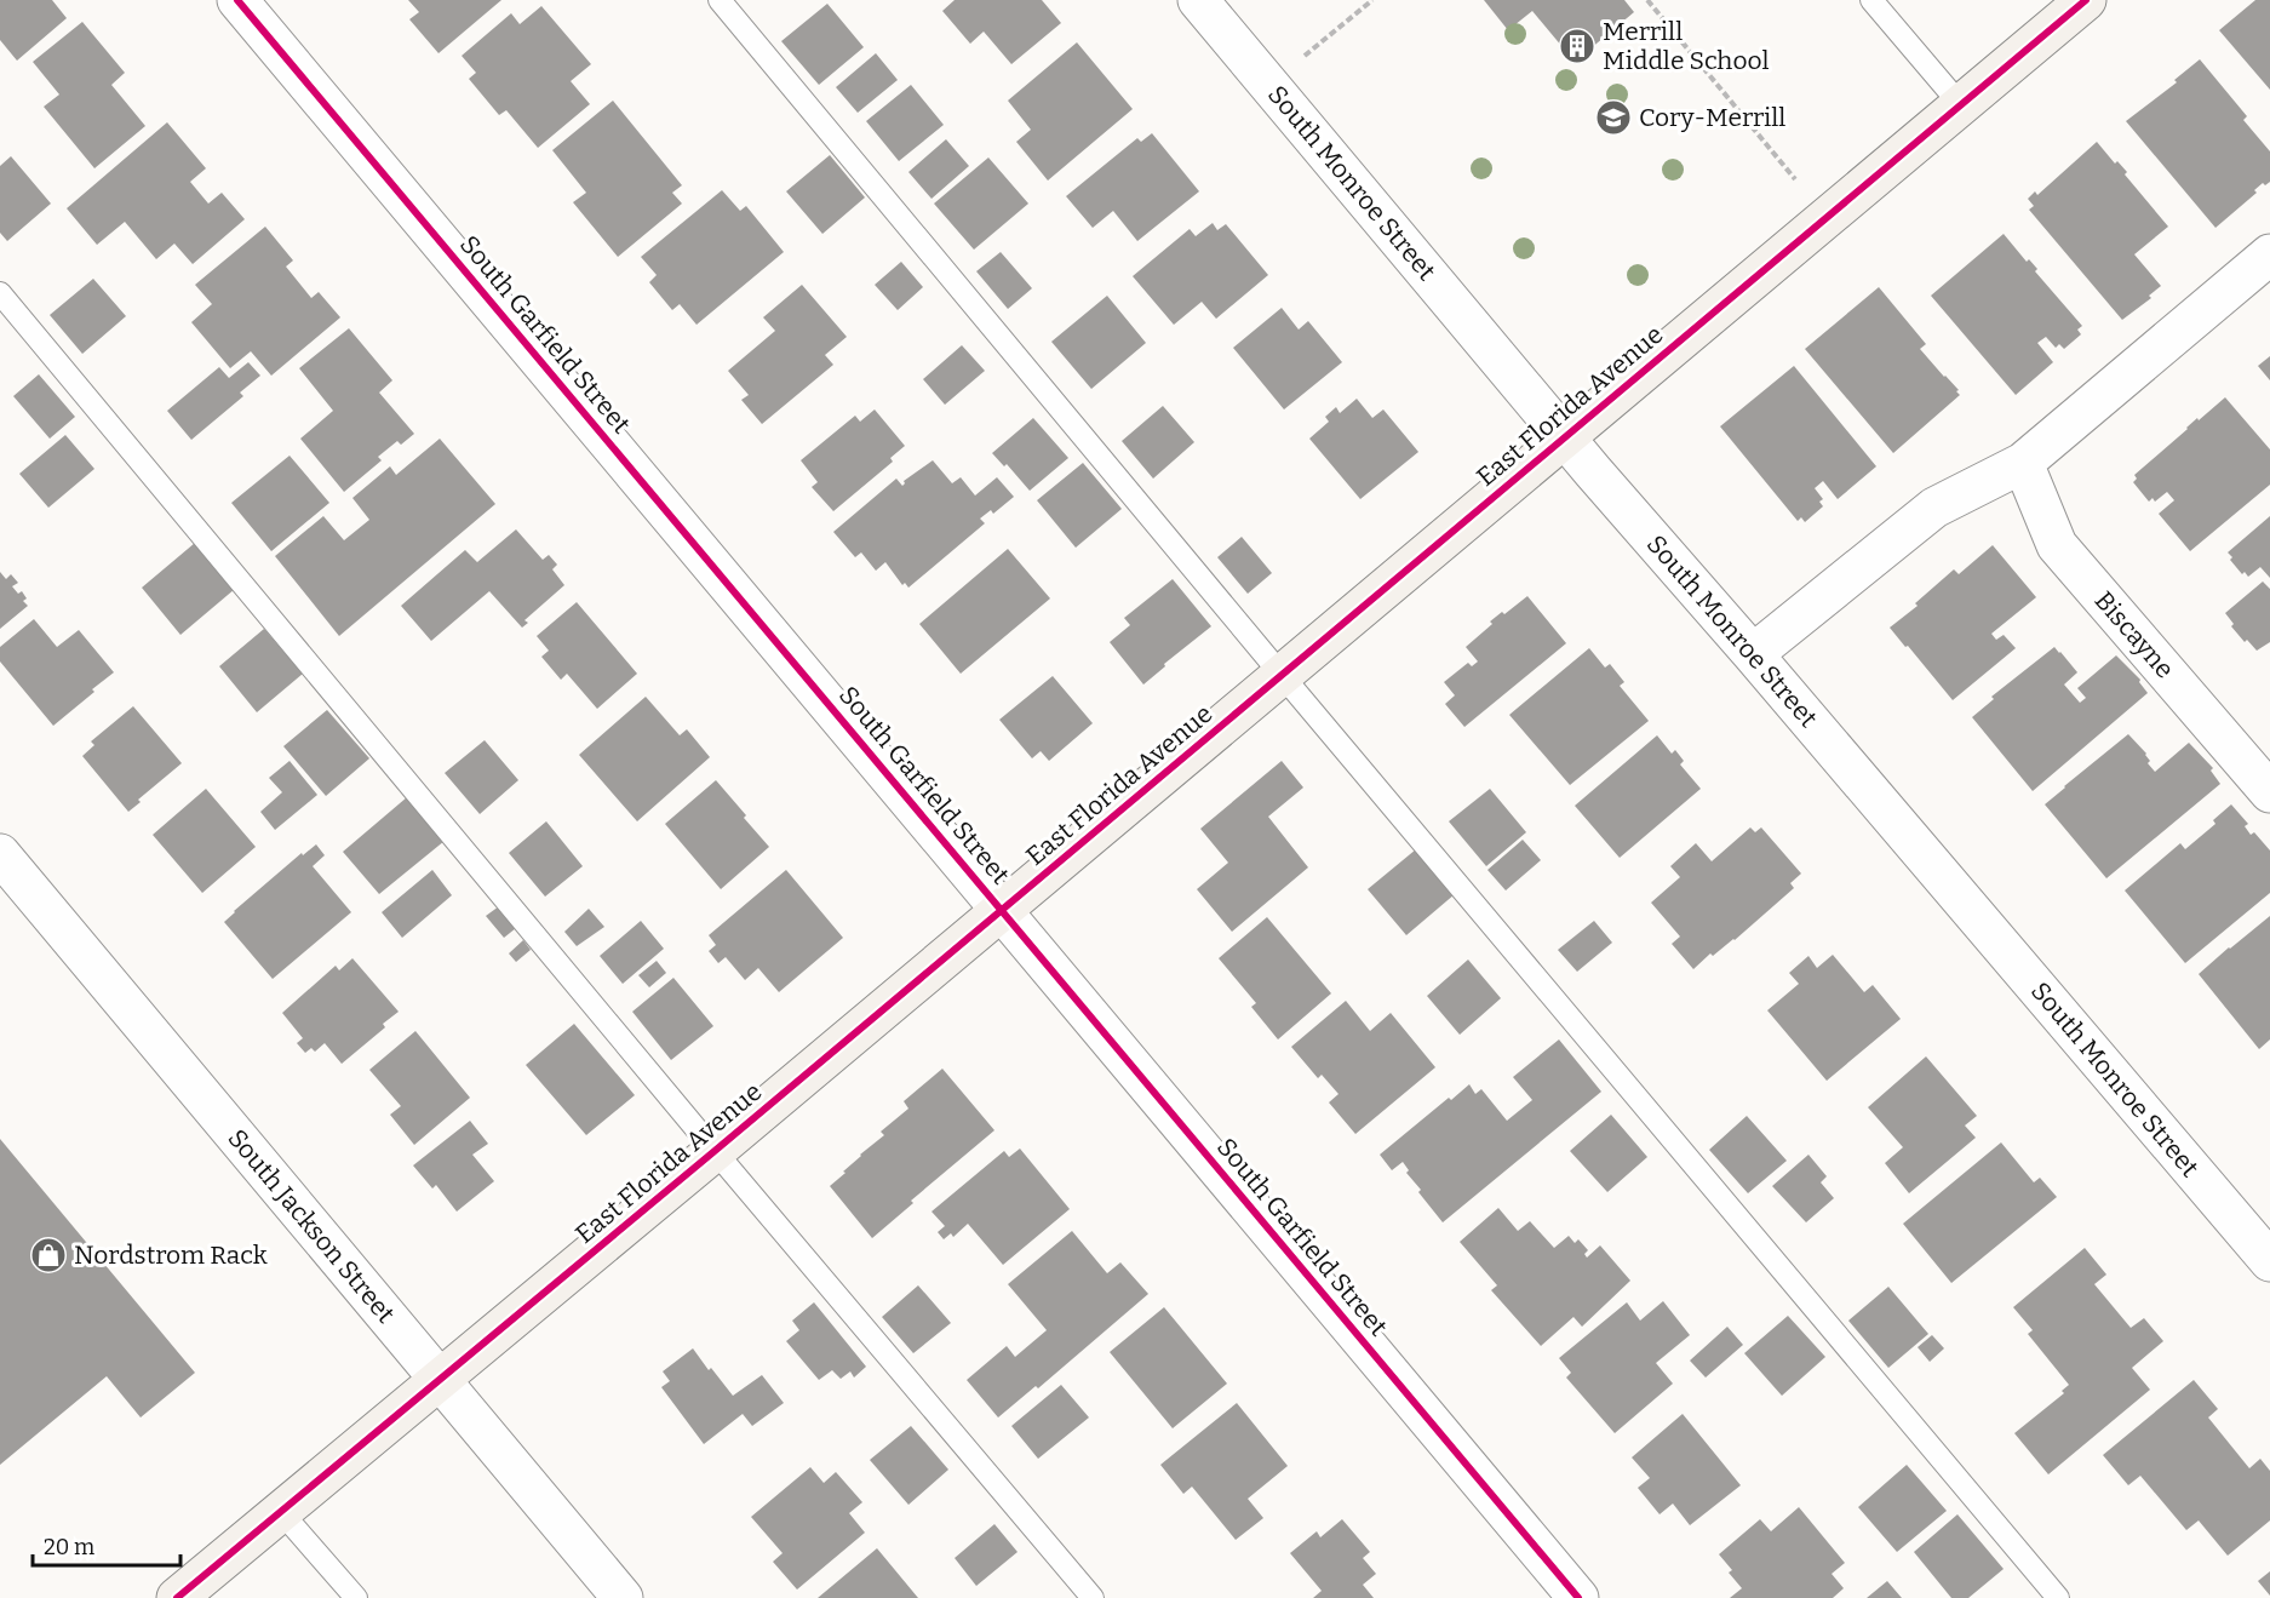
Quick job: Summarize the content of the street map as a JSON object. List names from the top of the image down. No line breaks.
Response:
{"streets":{"street":["South Monroe Street","South Garfield Street","East Florida Avenue","Biscayne","South Jackson Street"]},"crossings":[["South Monroe Street","East Florida Avenue"],["South Garfield Street","East Florida Avenue"],["East Florida Avenue","South Jackson Street"]],"places":{"building":["Merrill Middle School"],"school or university":["Cory-Merrill"],"shop":["Nordstrom Rack"]},"scale_bar":"20 m"}
